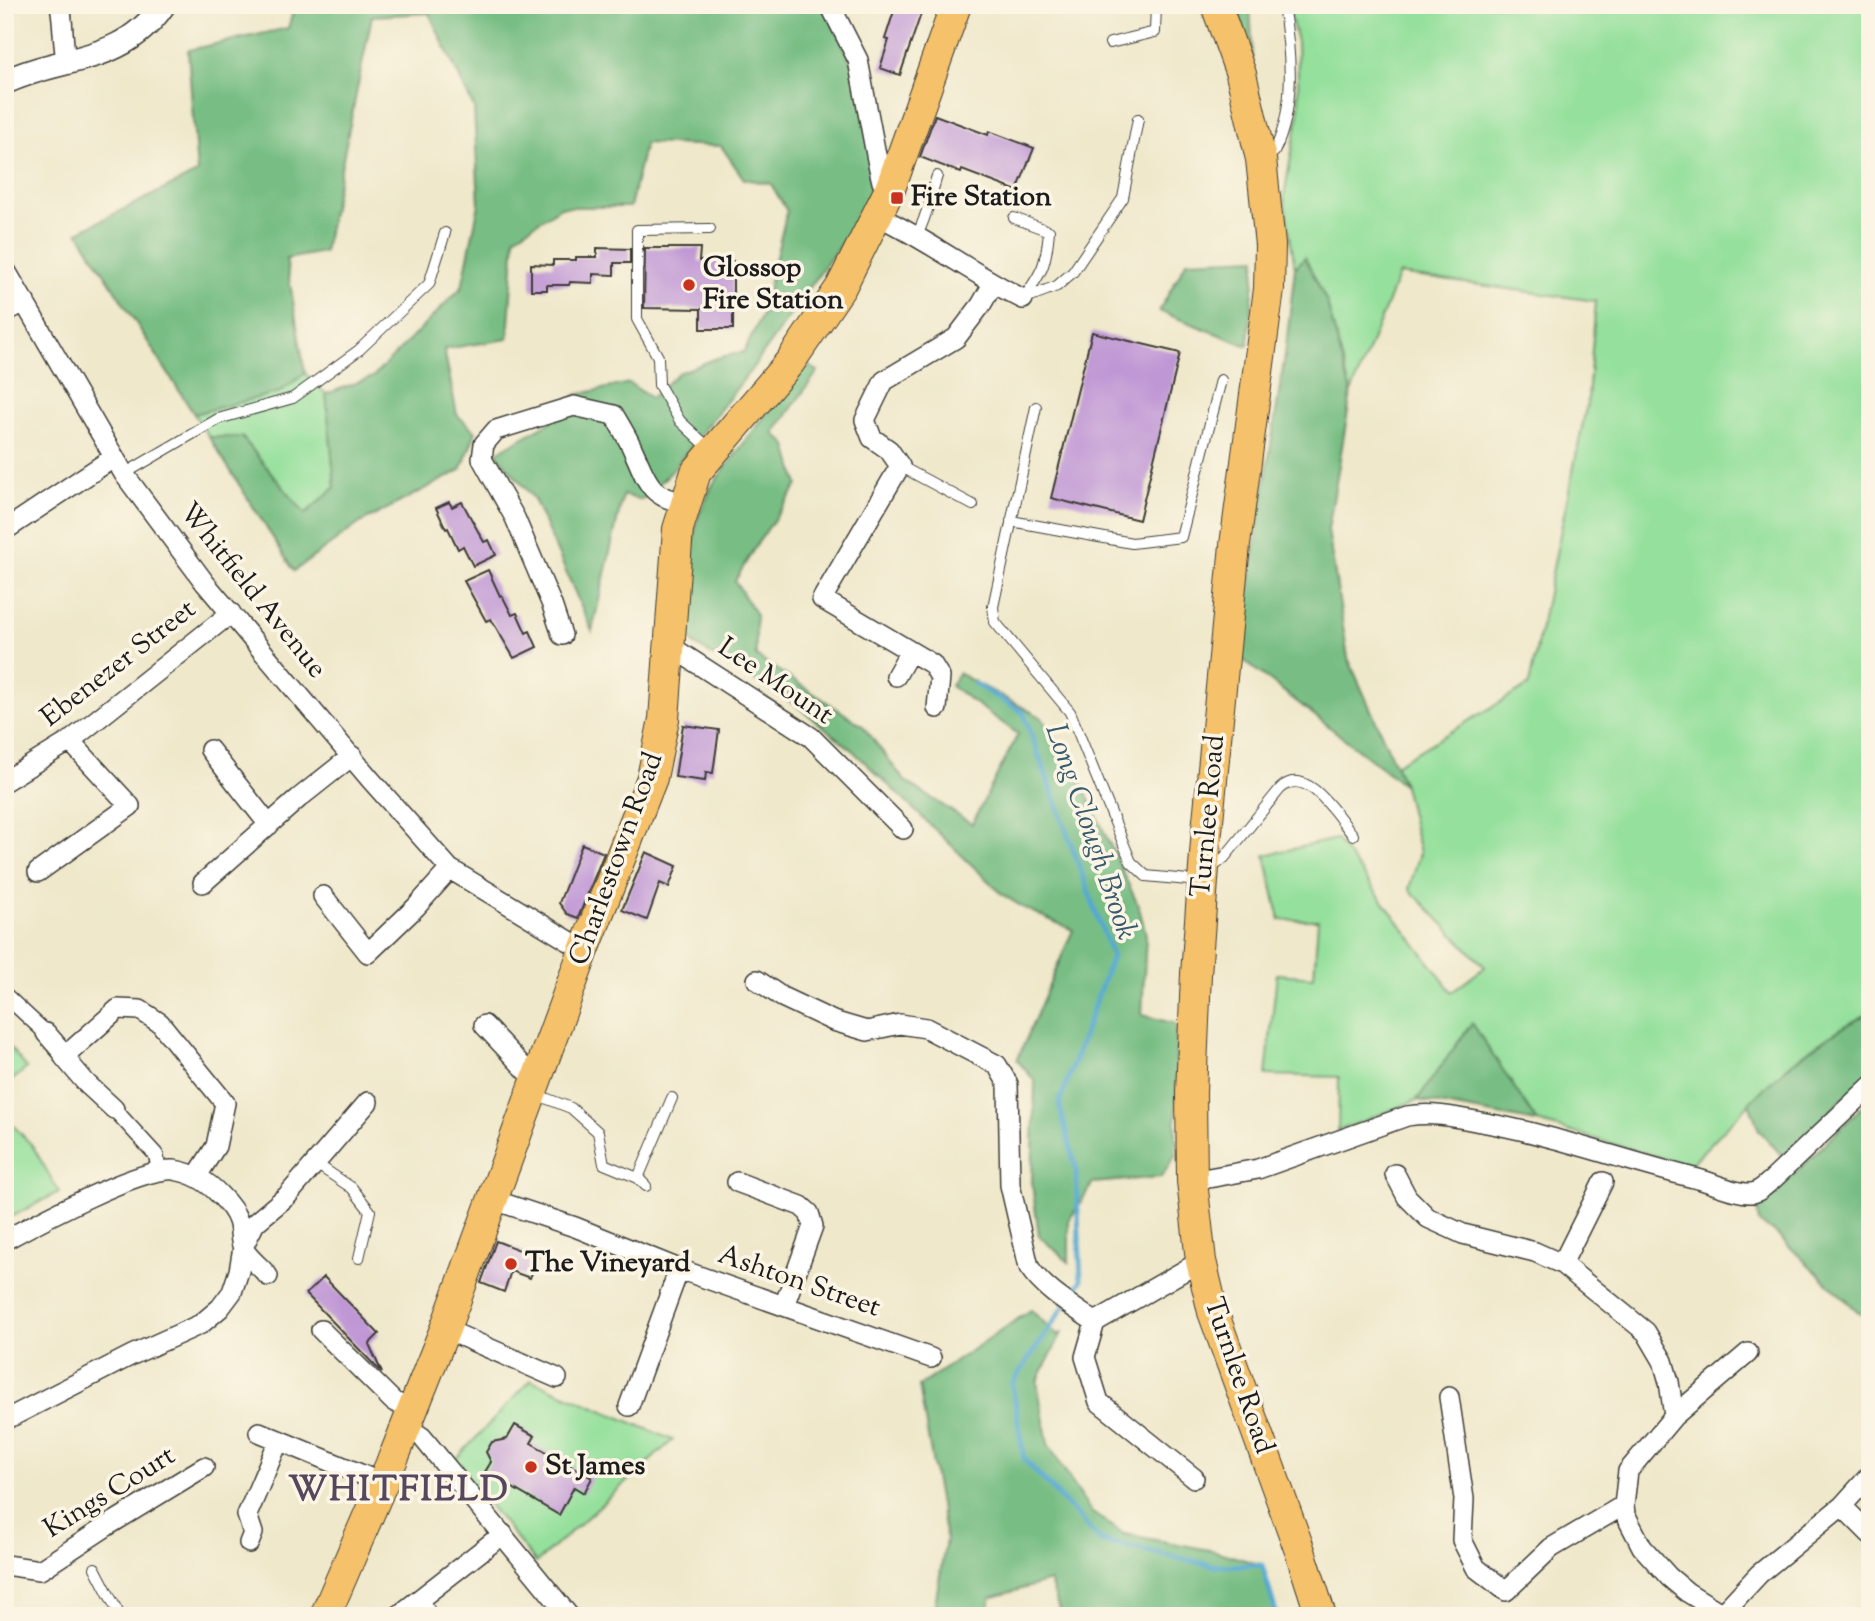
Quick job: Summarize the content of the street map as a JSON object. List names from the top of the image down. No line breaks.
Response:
{"streets":{"main road":["Turnlee Road","Charlestown Road"],"street":["Whitfield Avenue","Ebenezer Street","Lee Mount","Ashton Street","Kings Court"]},"crossings":[["Whitfield Avenue","Ebenezer Street"],["Whitfield Avenue","Charlestown Road"],["Lee Mount","Charlestown Road"],["Charlestown Road","Ashton Street"]],"districts":["WHITFIELD"],"water":["Long Clough Brook"],"places":{"transit":["Fire Station"],"other":["Glossop Fire Station","The Vineyard","St James"]}}
